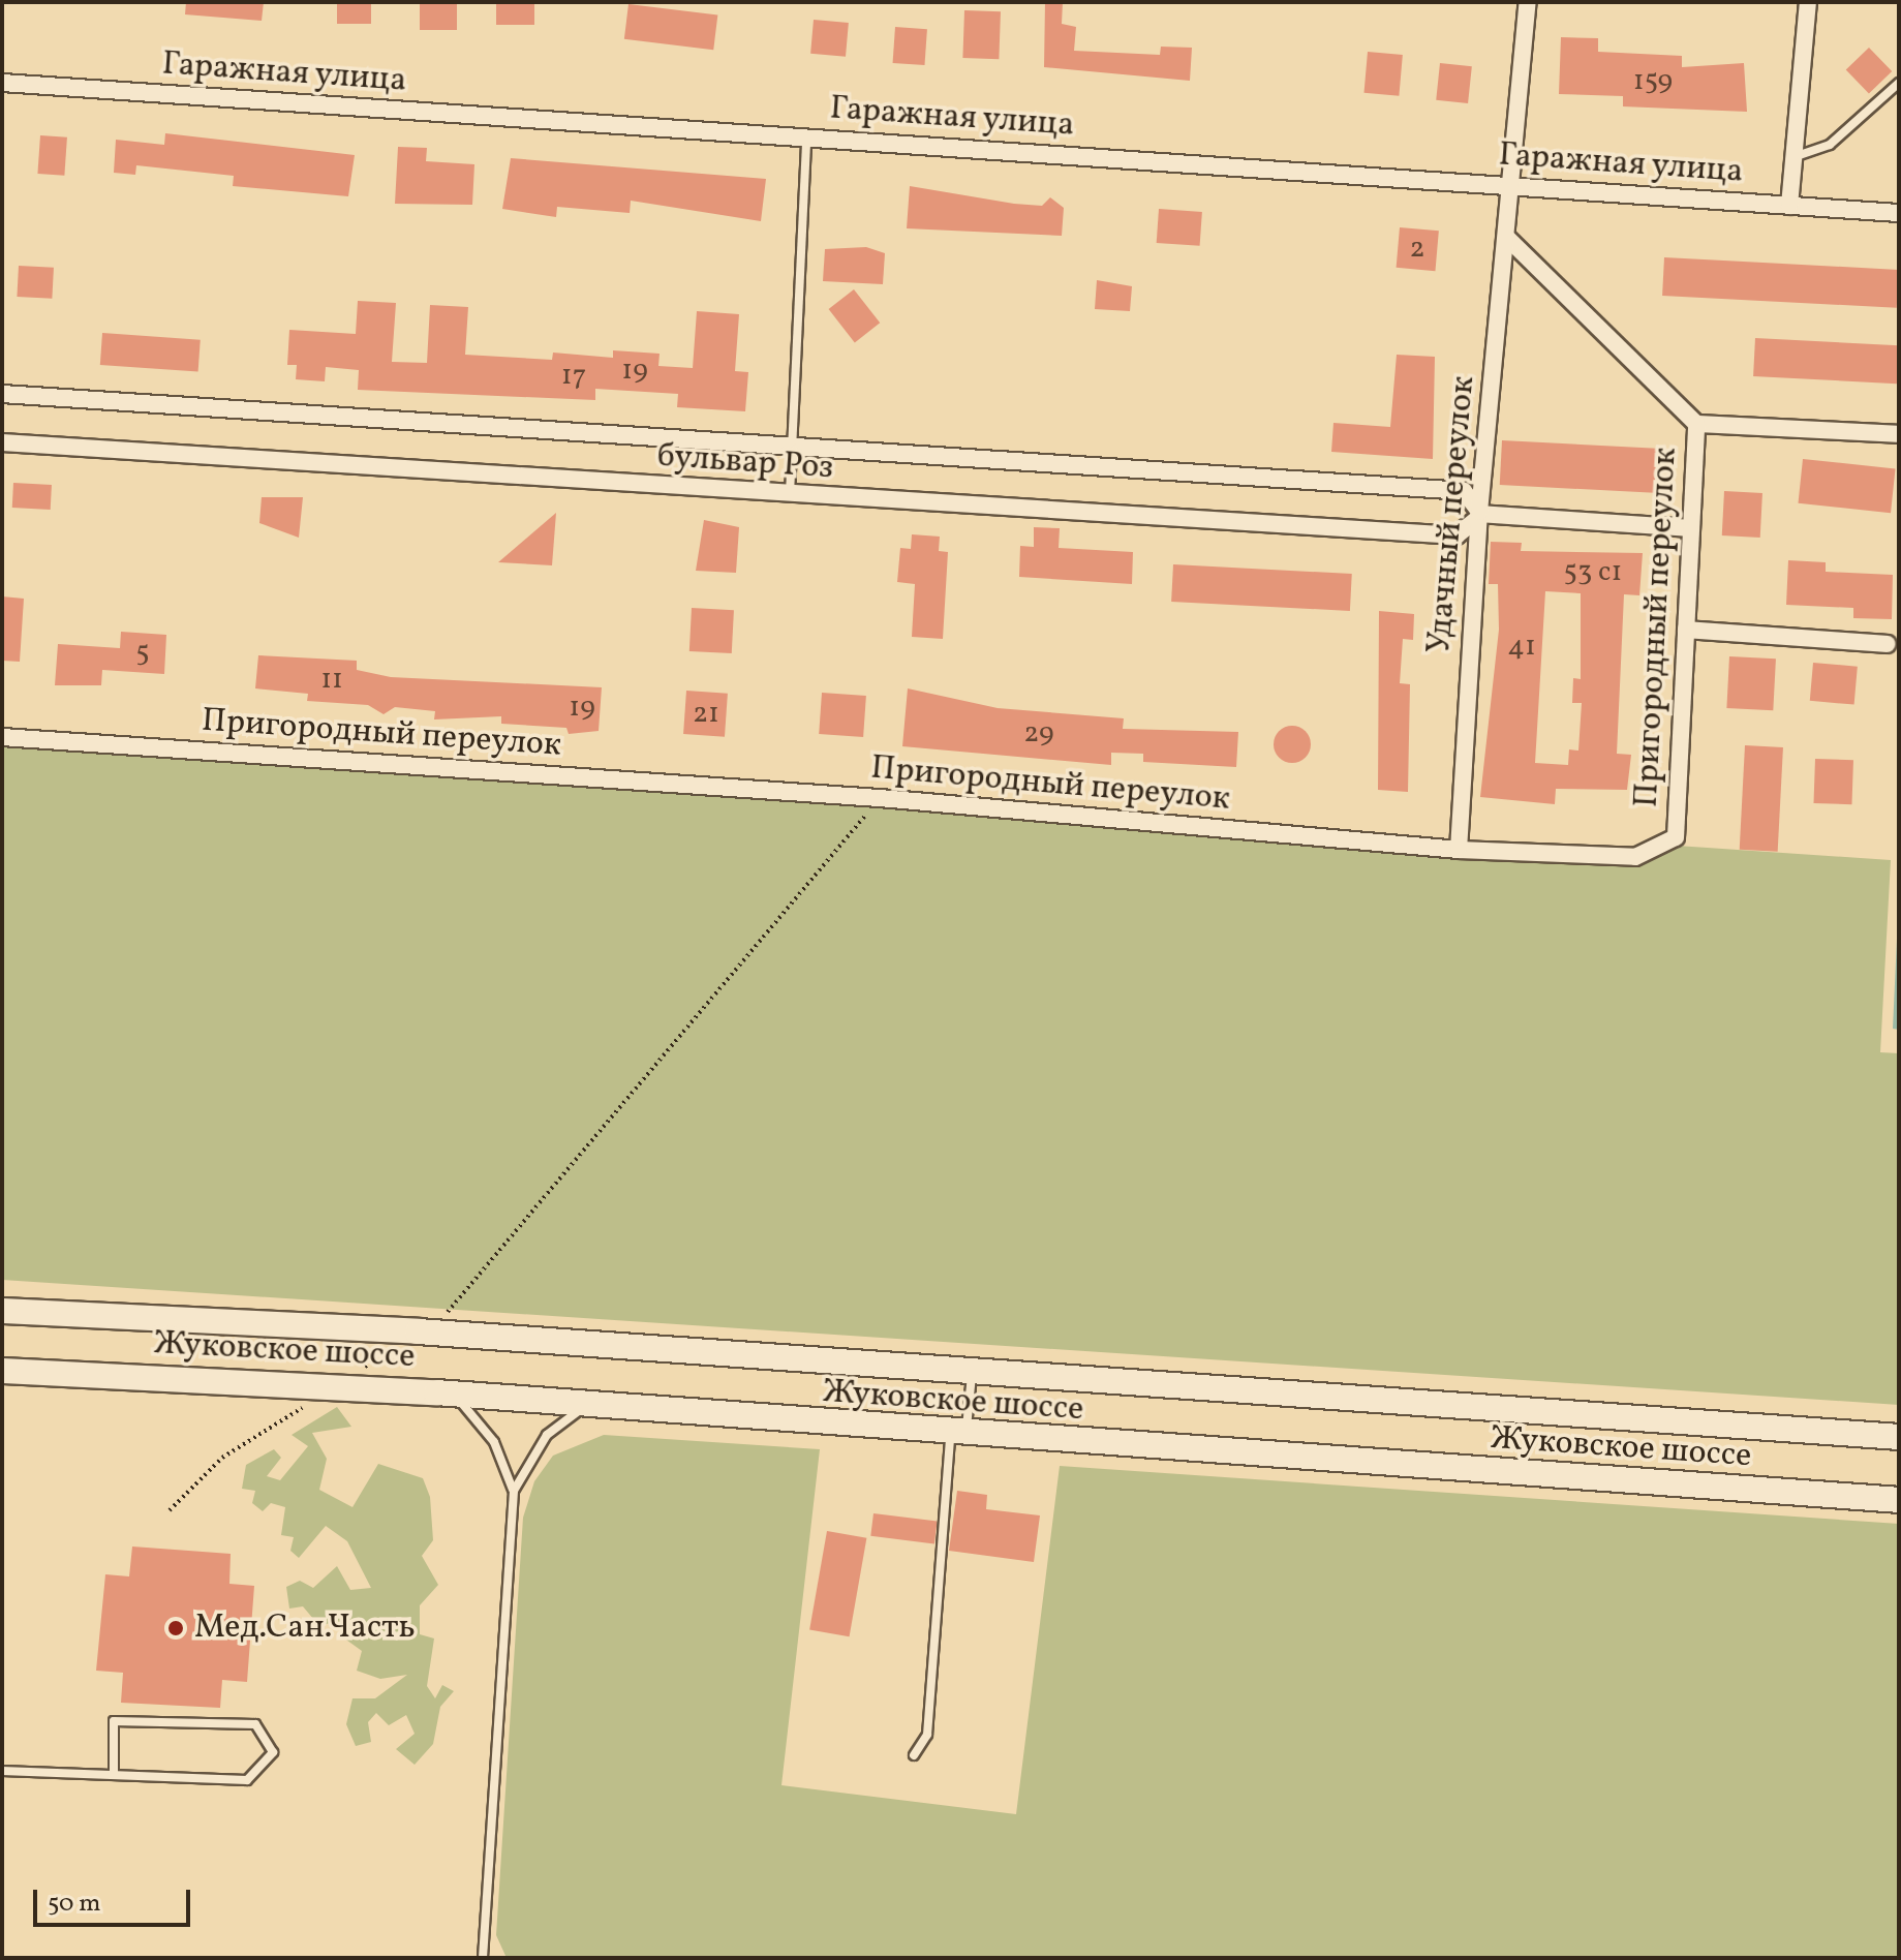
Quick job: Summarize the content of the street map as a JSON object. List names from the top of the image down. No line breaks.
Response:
{"streets":{"main road":["Жуковское шоссе"],"street":["Гаражная улица","бульвар Роз","Удачный переулок","Пригородный переулок"]},"crossings":[["Гаражная улица","Удачный переулок"],["бульвар Роз","Удачный переулок"],["Удачный переулок","Пригородный переулок"]],"places":["Мед.Сан.Часть"],"house_numbers":["159","2","19","17","53 с1","41","5","11","19","21","29"],"scale_bar":"50 m"}
